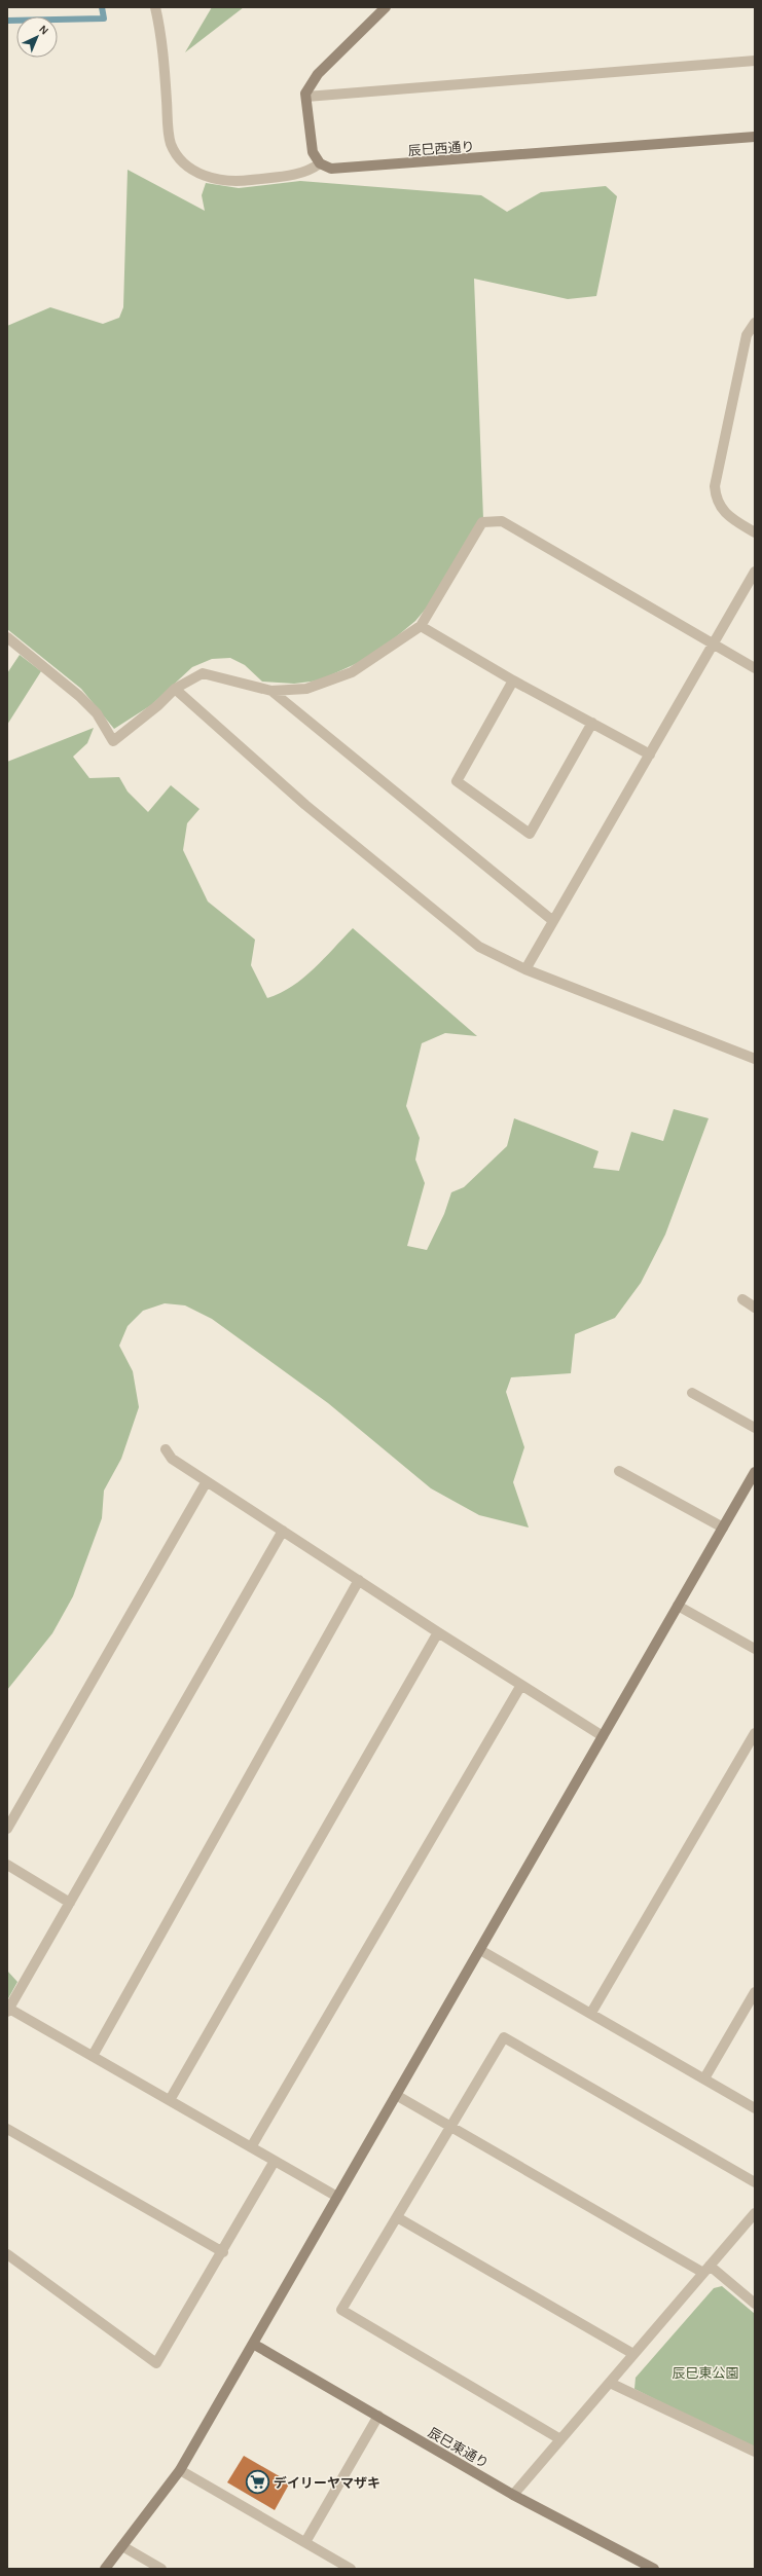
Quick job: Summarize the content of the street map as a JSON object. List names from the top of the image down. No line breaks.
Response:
{"streets":{"street":["辰巳西通り","辰巳東通り"]},"parks":["辰巳東公園"],"places":{"supermarket":["デイリーヤマザキ"]},"north":"top right"}
